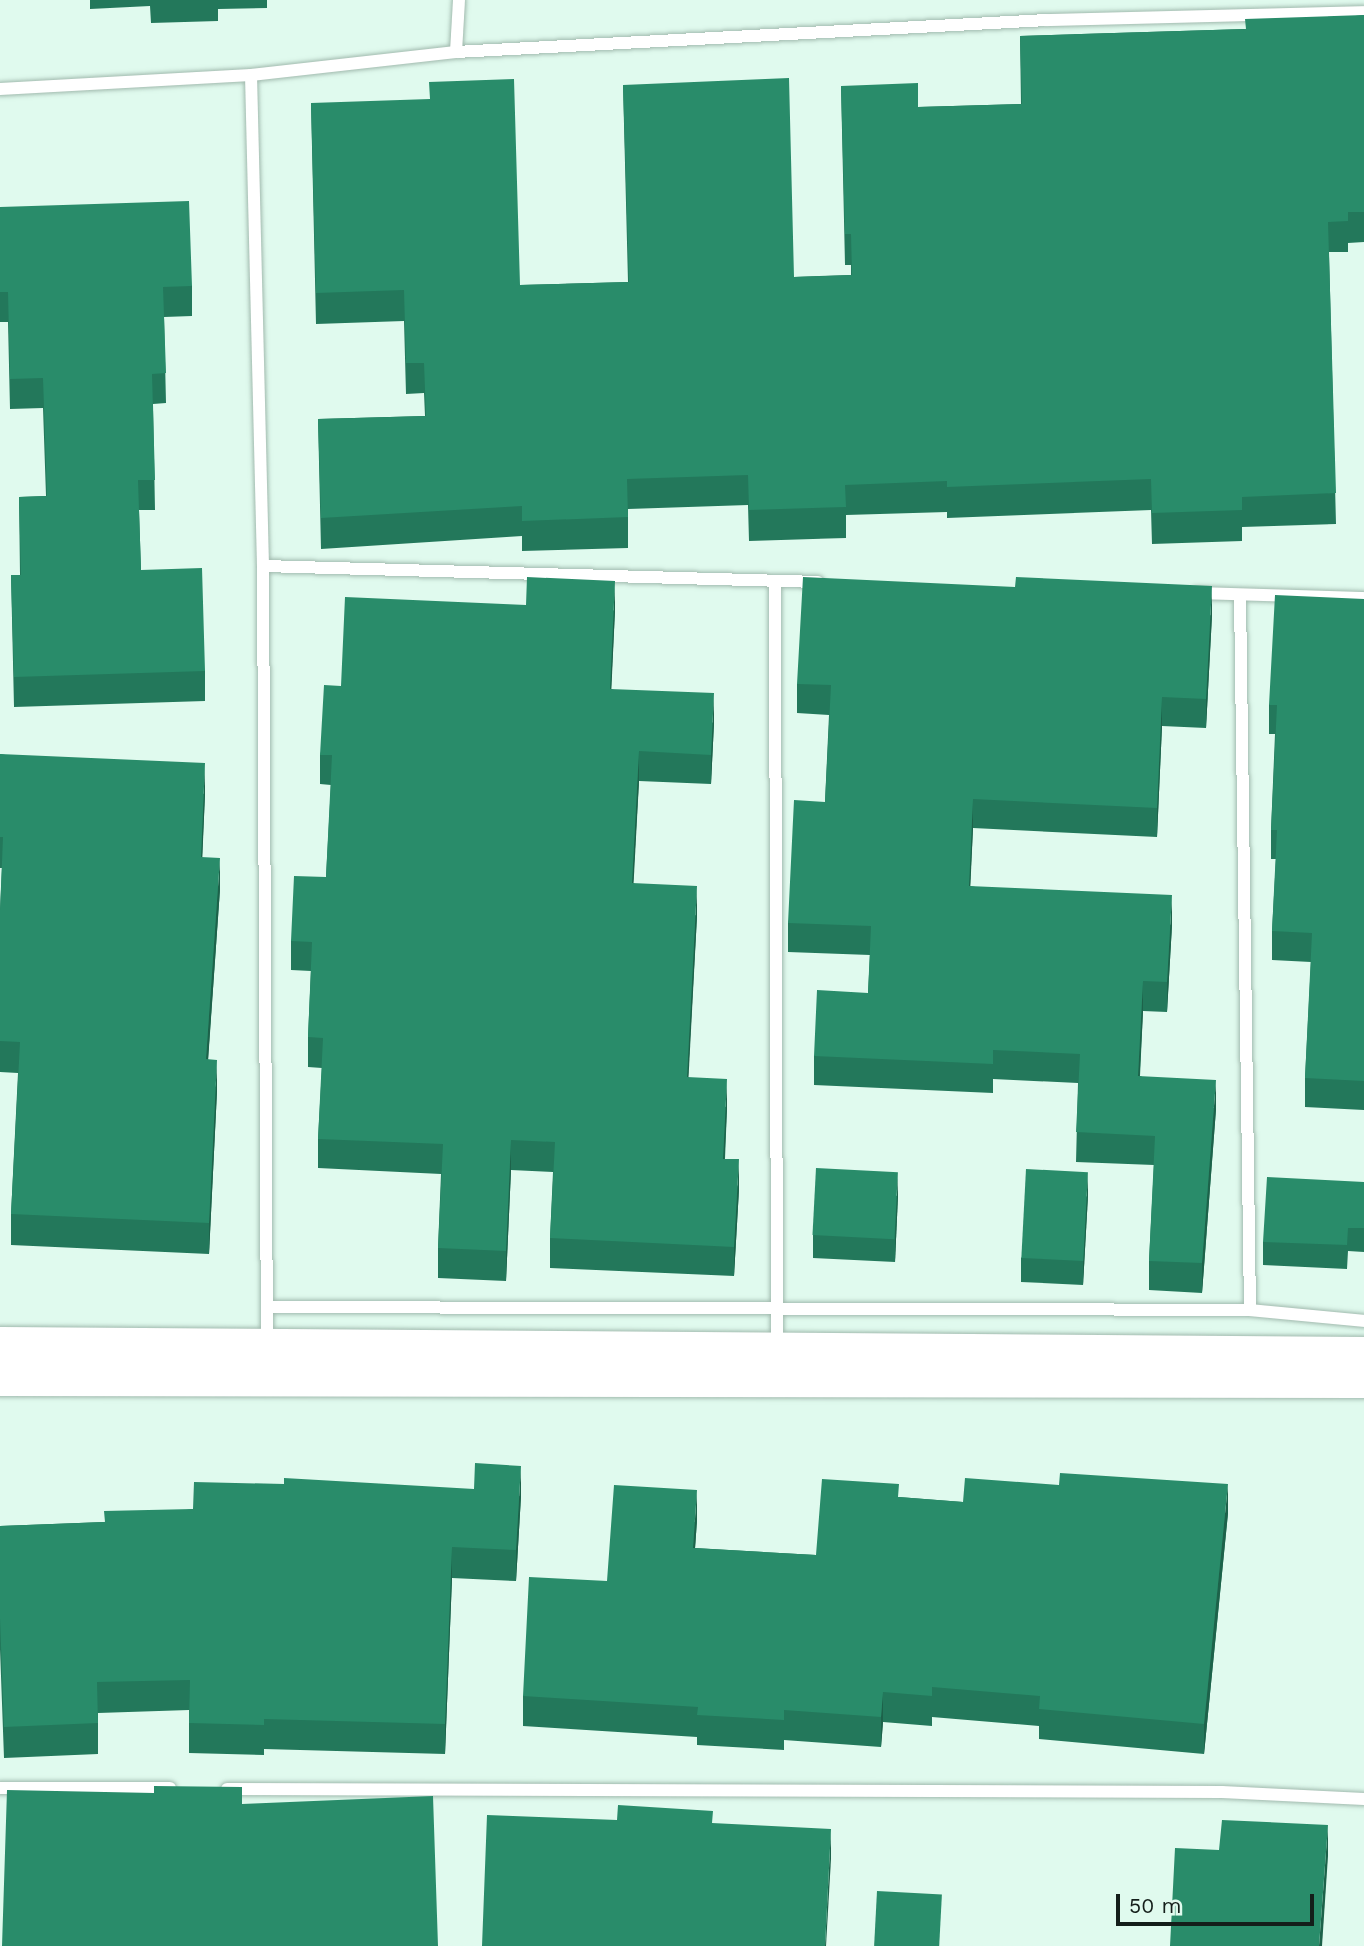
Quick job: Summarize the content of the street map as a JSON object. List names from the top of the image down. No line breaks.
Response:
{"scale_bar":"50 m"}
